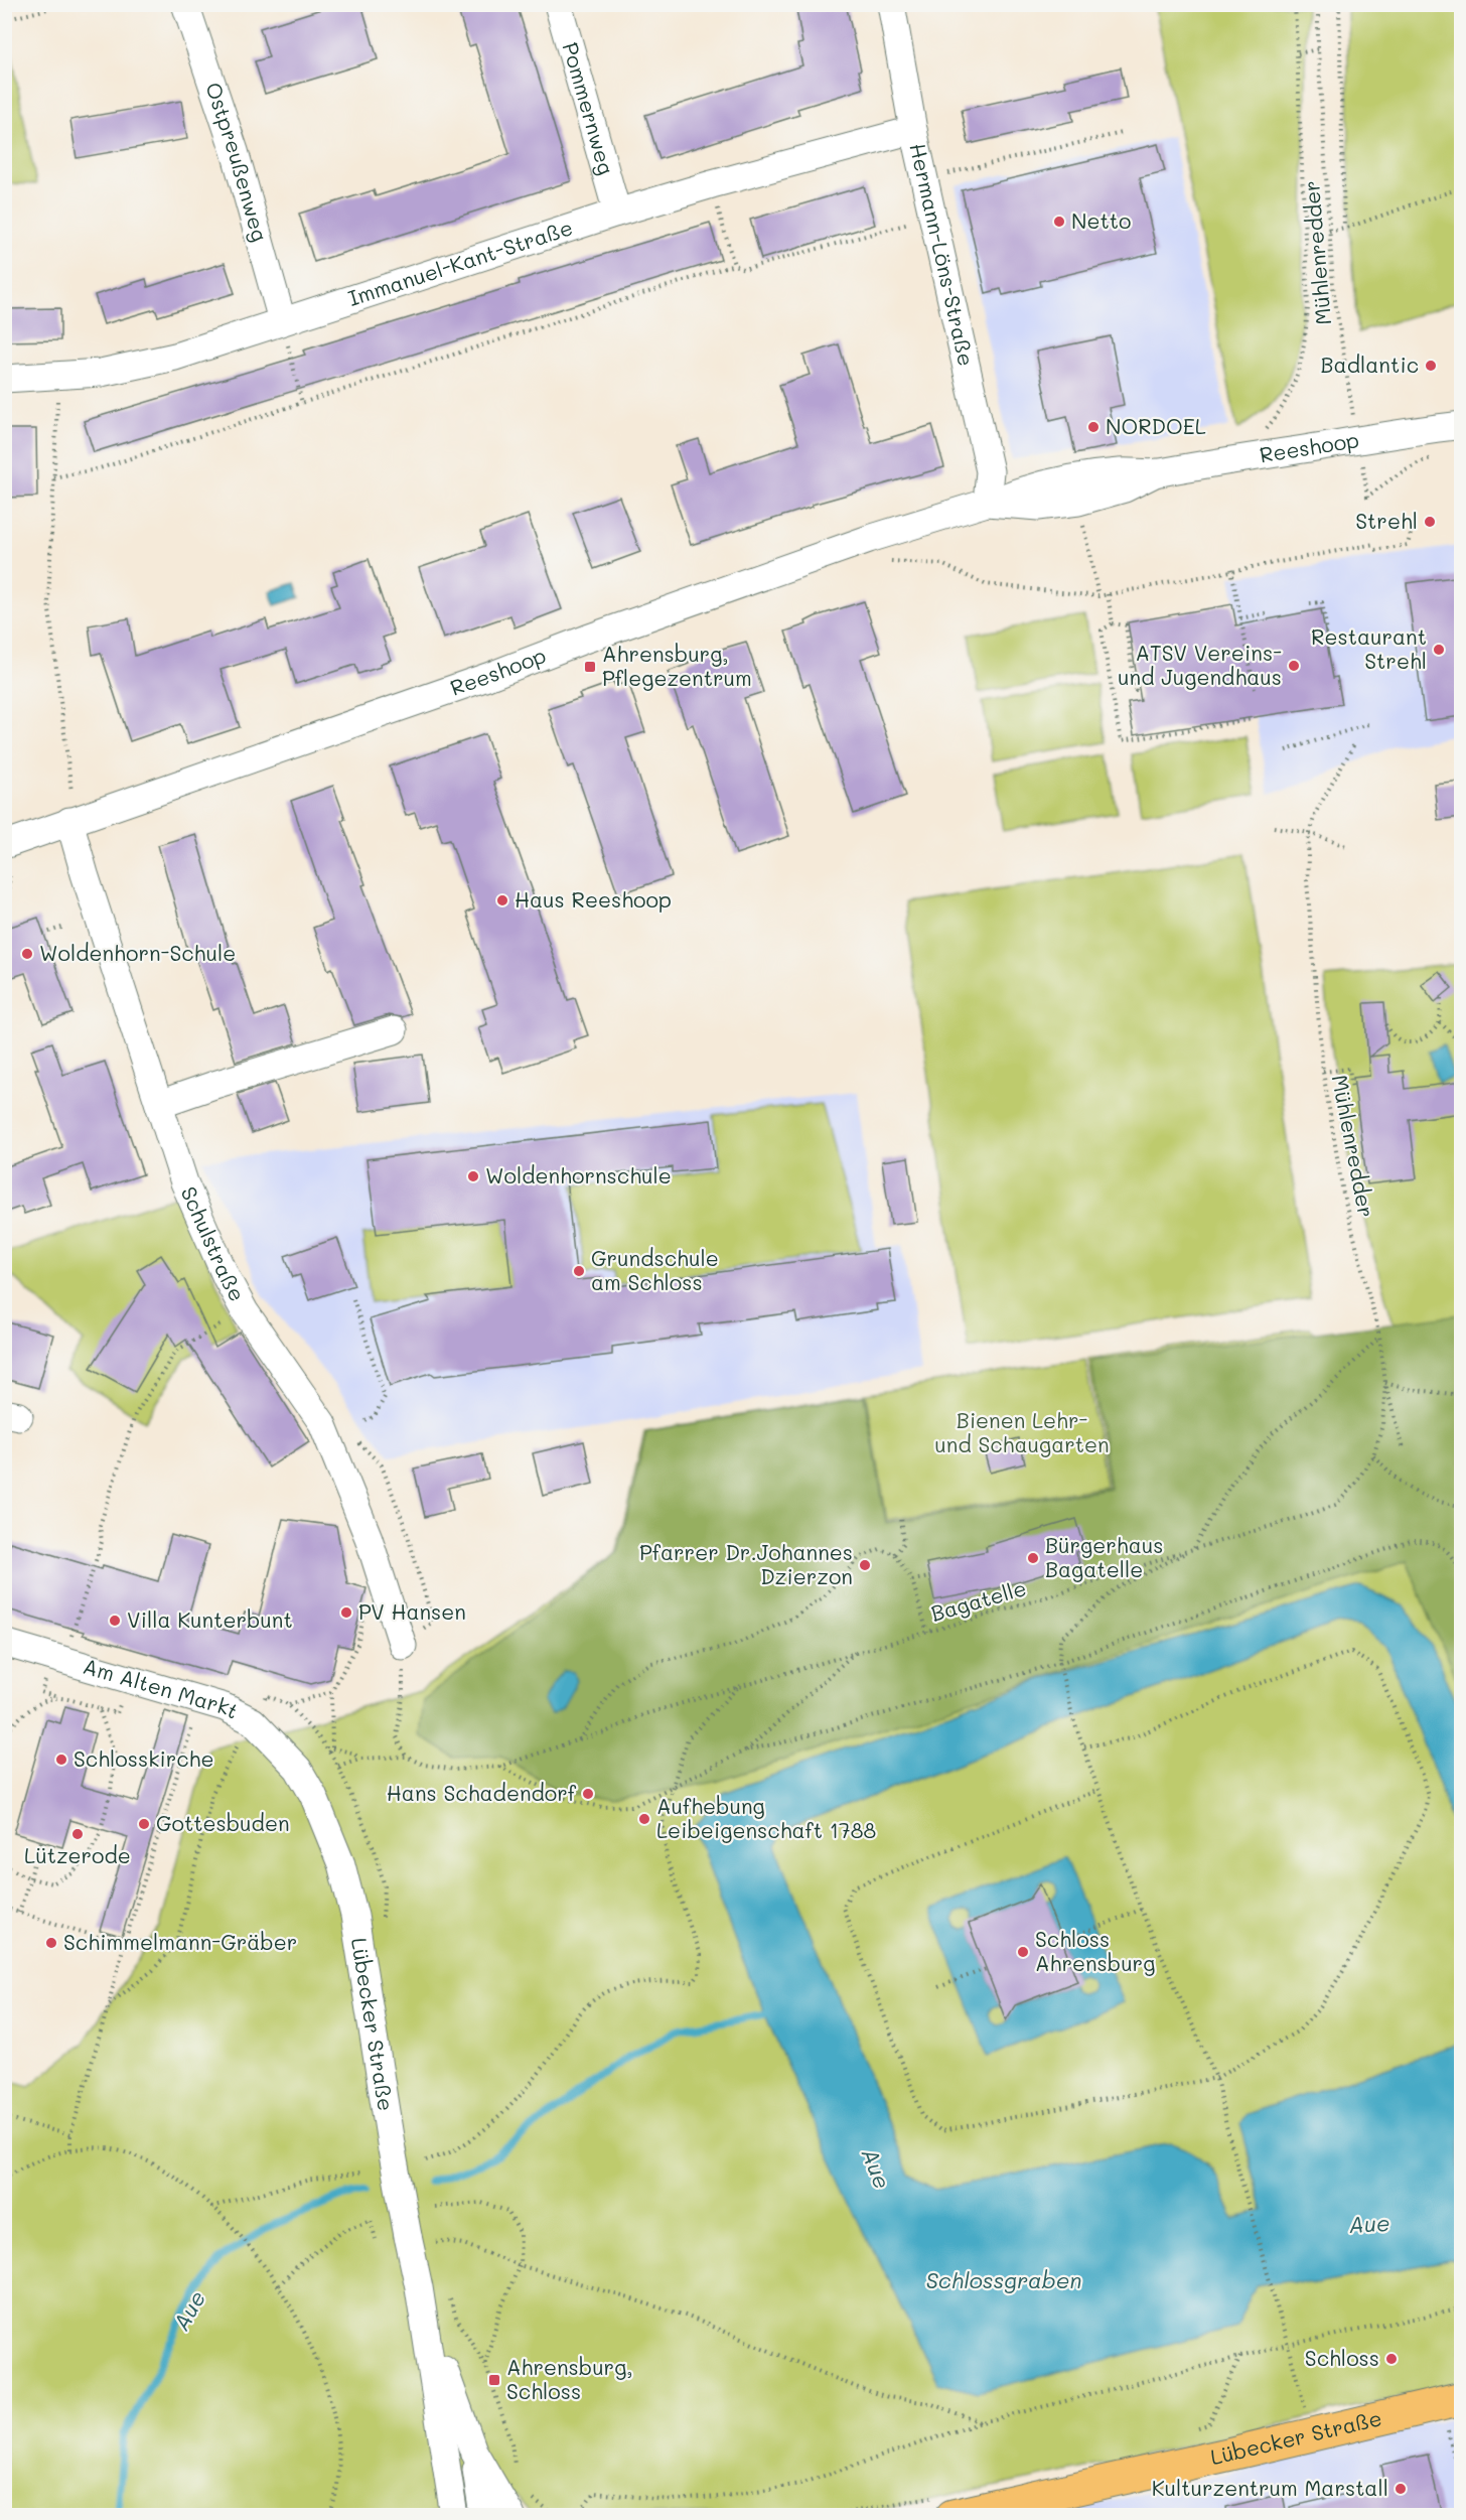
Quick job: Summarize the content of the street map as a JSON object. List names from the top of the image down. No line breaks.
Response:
{"streets":{"main road":["Lübecker Straße"],"street":["Pommernweg","Ostpreußenweg","Hermann-Löns-Straße","Immanuel-Kant-Straße","Reeshoop","Schulstraße","Am Alten Markt"],"path":["Mühlenredder","Bagatelle"]},"crossings":[["Pommernweg","Immanuel-Kant-Straße"],["Ostpreußenweg","Immanuel-Kant-Straße"],["Mühlenredder","Reeshoop"],["Mühlenredder","Bagatelle"],["Hermann-Löns-Straße","Immanuel-Kant-Straße"],["Hermann-Löns-Straße","Reeshoop"],["Reeshoop","Schulstraße"],["Am Alten Markt","Lübecker Straße"]],"water":["Aue","Schlossgraben"],"parks":["Bienen Lehr- und Schaugarten"],"places":{"other":["Netto","Badlantic","NORDOEL","Strehl","Restaurant Strehl","ATSV Vereins- und Jugendhaus","Haus Reeshoop","Woldenhorn-Schule","Woldenhornschule","Grundschule am Schloss","Bürgerhaus Bagatelle","Pfarrer Dr.Johannes Dzierzon","PV Hansen","Villa Kunterbunt","Schlosskirche","Hans Schadendorf","Aufhebung Leibeigenschaft 1788","Gottesbuden","Lützerode","Schimmelmann-Gräber","Schloss Ahrensburg","Schloss","Kulturzentrum Marstall"],"transit":["Ahrensburg, Pflegezentrum","Ahrensburg, Schloss"]}}
